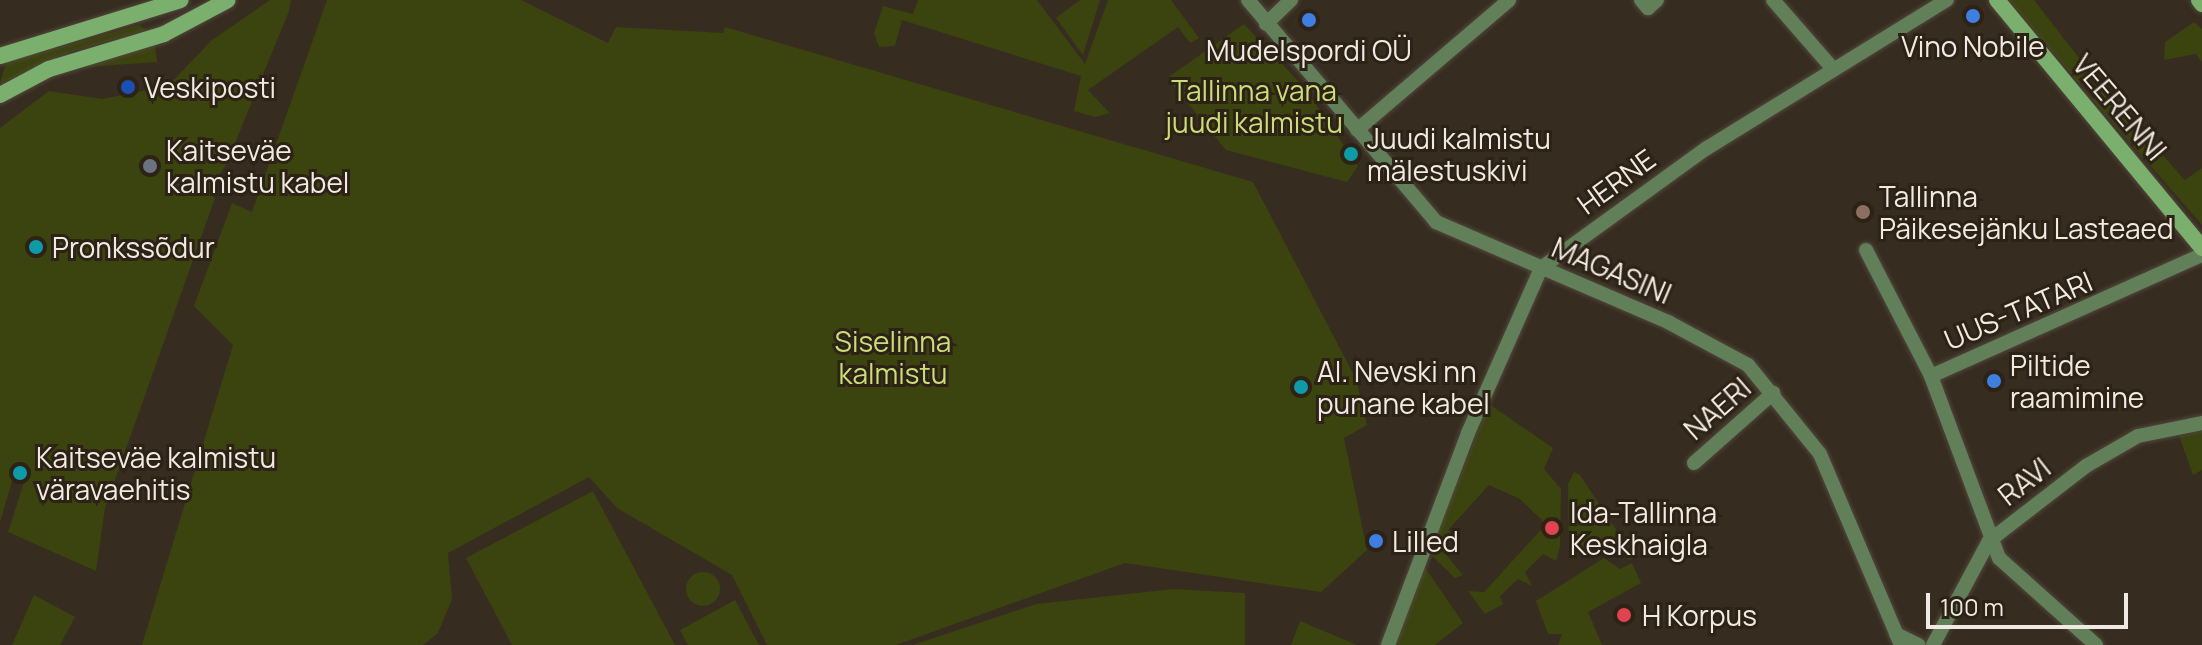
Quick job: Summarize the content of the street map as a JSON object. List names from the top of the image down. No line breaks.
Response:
{"streets":{"main road":["VEERENNI"],"street":["HERNE","MAGASINI","UUS-TATARI","NAERI","RAVI"]},"crossings":[["HERNE","MAGASINI"],["MAGASINI","NAERI"],["UUS-TATARI","RAVI"]],"parks":["Tallinna vana juudi kalmistu","Siselinna kalmistu"],"places":["Vino Nobile","Mudelspordi OÜ","Veskiposti","Juudi kalmistu mälestuskivi","Kaitseväe kalmistu kabel","Tallinna Päikesejänku Lasteaed","Pronkssõdur","Piltide raamimine","Al. Nevski nn punane kabel","Kaitseväe kalmistu väravaehitis","Ida-Tallinna Keskhaigla","Lilled","H Korpus"],"scale_bar":"100 m"}
